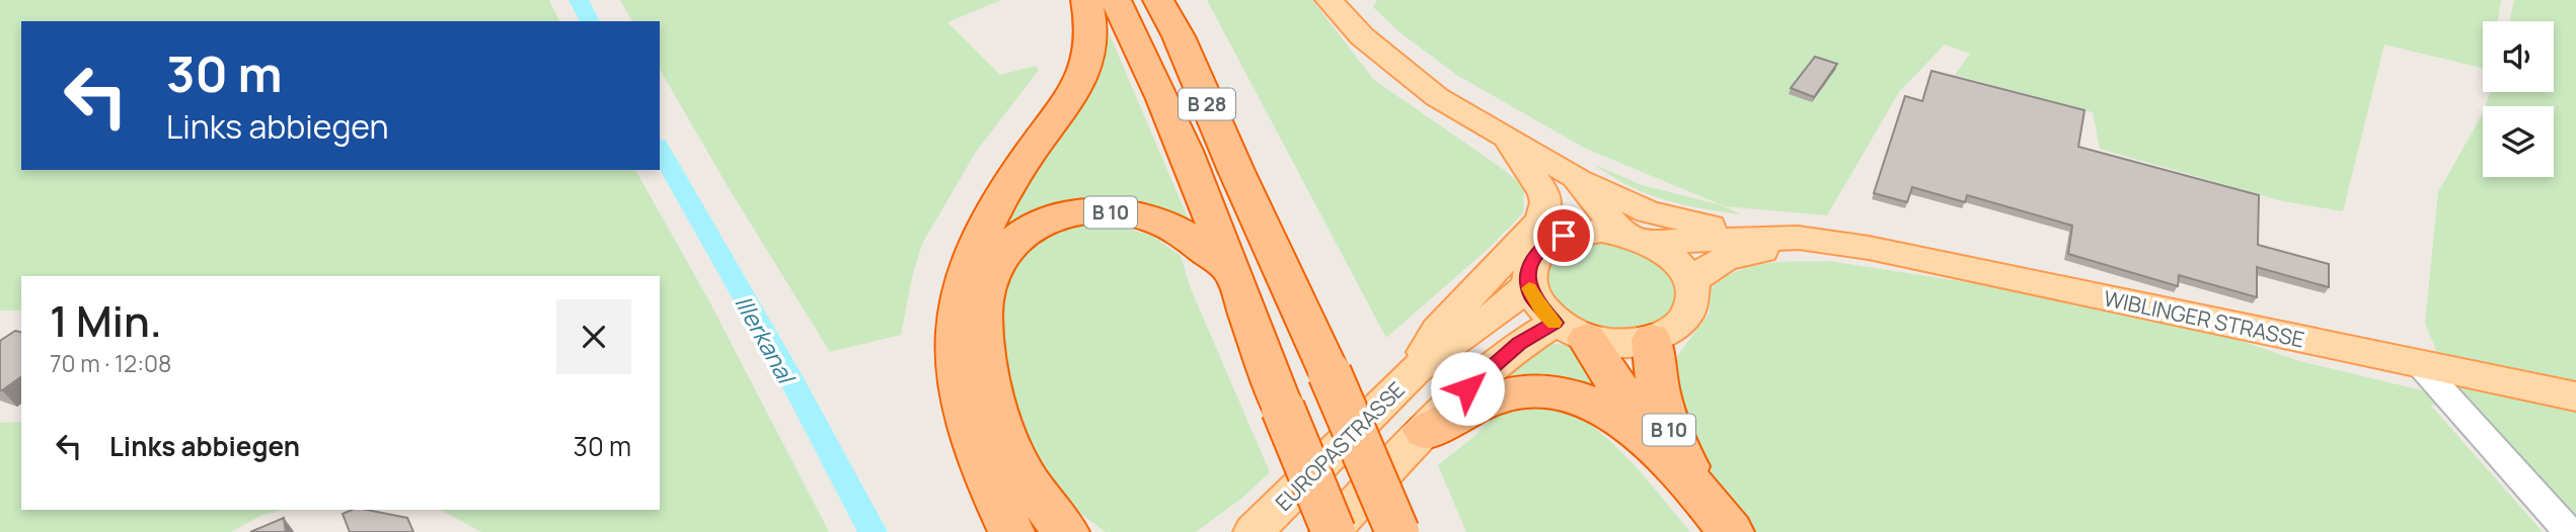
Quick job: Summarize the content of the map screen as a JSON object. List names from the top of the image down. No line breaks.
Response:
{"streets":{"highway":["B 28","B 10"],"main road":["WIBLINGER STRASSE","EUROPASTRASSE"]},"crossings":[["B 28","B 10"],["B 10","WIBLINGER STRASSE"],["B 10","EUROPASTRASSE"],["WIBLINGER STRASSE","EUROPASTRASSE"]],"water":["Illerkanal"],"page":{"turn":["30 m","Links abbiegen"],"heading":["1 Min.","70 m · 12:08"],"list":[{"name":"Links abbiegen","value":"30 m"}]}}
